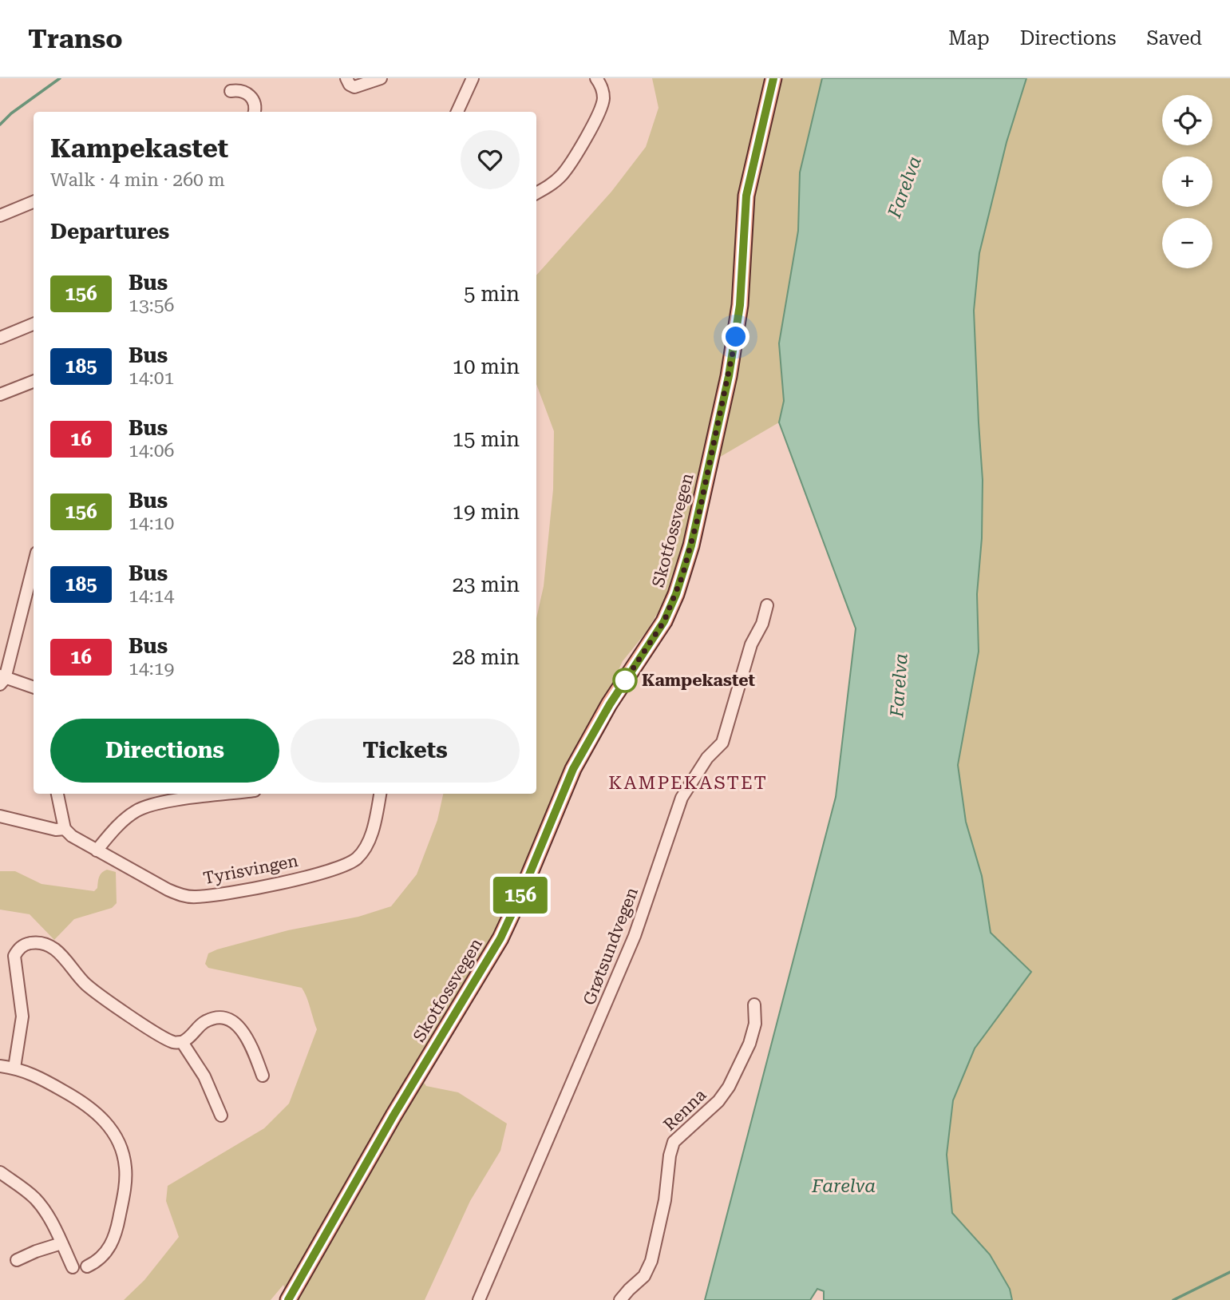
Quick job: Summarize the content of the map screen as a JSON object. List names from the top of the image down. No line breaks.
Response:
{"streets":{"main road":["Skotfossvegen"],"street":["Tyrisvingen","Grøtsundvegen","Renna"]},"districts":["KAMPEKASTET"],"water":["Farelva"],"places":["Kampekastet"],"lines":["bus line 156"],"page":{"header":"Transo","nav":["Map","Directions","Saved"],"on_map":"156","map_buttons":["+","−"],"heading":[["Kampekastet","Walk · 4 min · 260 m"],"Departures"],"list":[{"mark":"156","name":"Bus","note":"13:56","value":"5 min"},{"mark":"185","name":"Bus","note":"14:01","value":"10 min"},{"mark":"16","name":"Bus","note":"14:06","value":"15 min"},{"mark":"156","name":"Bus","note":"14:10","value":"19 min"},{"mark":"185","name":"Bus","note":"14:14","value":"23 min"},{"mark":"16","name":"Bus","note":"14:19","value":"28 min"}],"buttons":["Directions","Tickets"]}}
